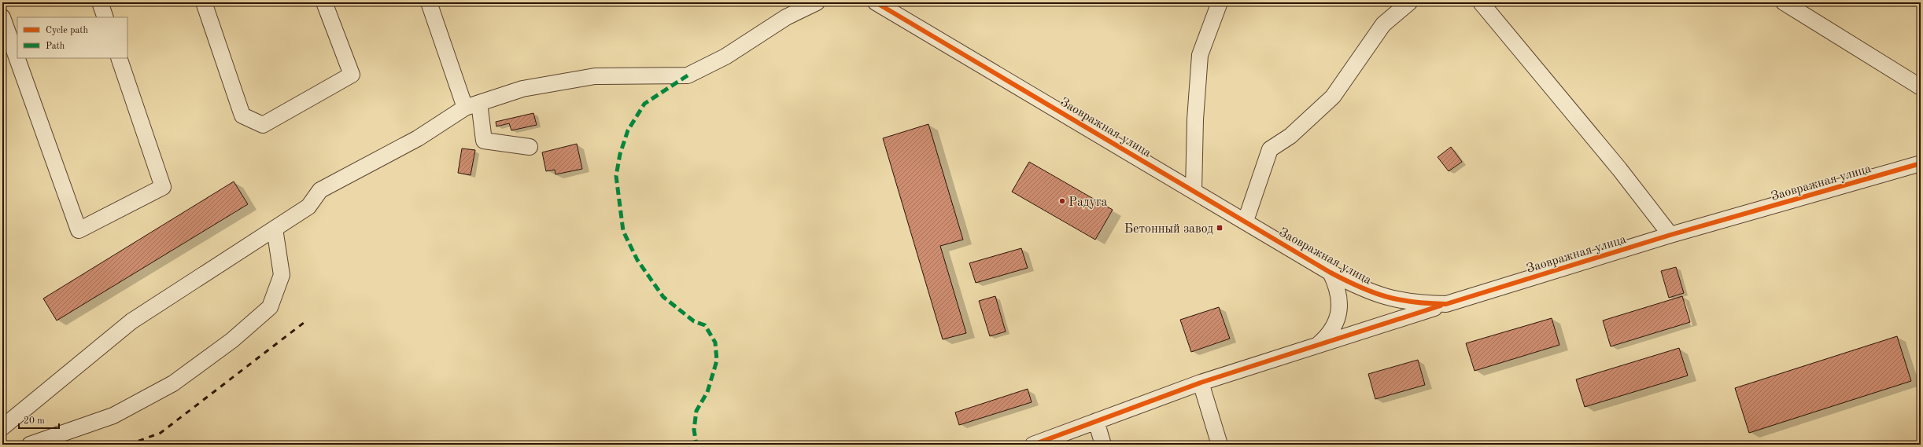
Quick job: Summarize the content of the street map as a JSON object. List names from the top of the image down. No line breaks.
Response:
{"streets":{"street":["Заовражная улица"]},"places":{"other":["Радуга"],"transit":["Бетонный завод"]},"legend":["Cycle path","Path"],"scale_bar":"20 m"}
